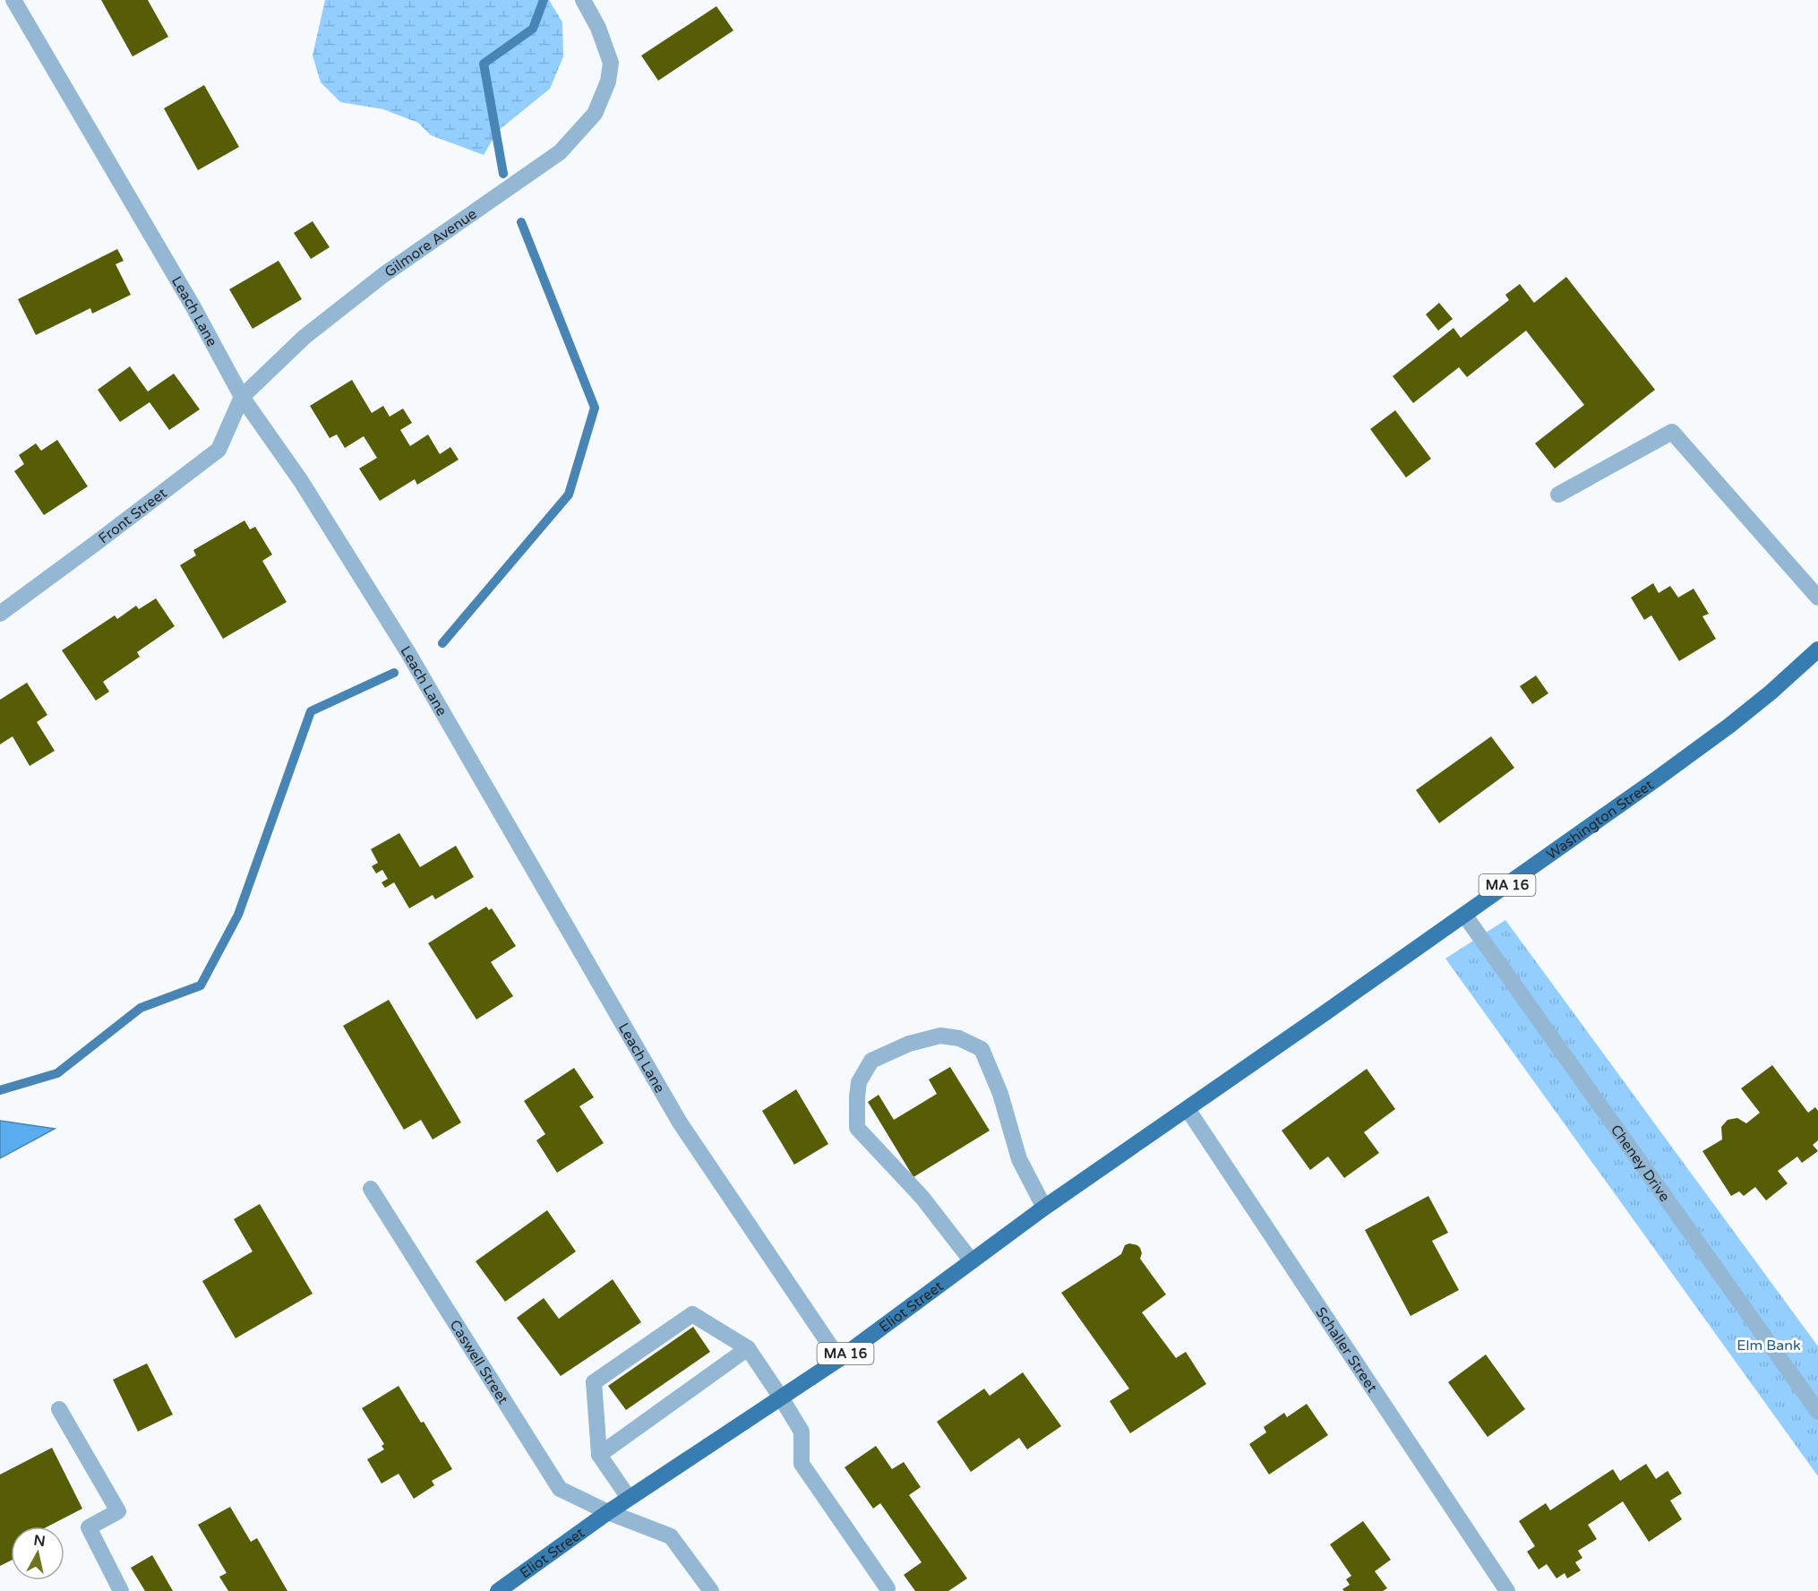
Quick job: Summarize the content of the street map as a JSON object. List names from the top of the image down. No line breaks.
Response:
{"streets":{"main road":["Washington Street","MA 16","Eliot Street"],"street":["Gilmore Avenue","Leach Lane","Front Street","Cheney Drive","Schaller Street","Caswell Street"]},"crossings":[["Gilmore Avenue","Leach Lane"],["Gilmore Avenue","Front Street"],["Leach Lane","Front Street"],["Leach Lane","Eliot Street"],["Washington Street","Cheney Drive"],["Washington Street","Eliot Street"],["Washington Street","Schaller Street"],["Eliot Street","Schaller Street"],["Eliot Street","Caswell Street"]],"parks":["Elm Bank"],"north":"top"}
